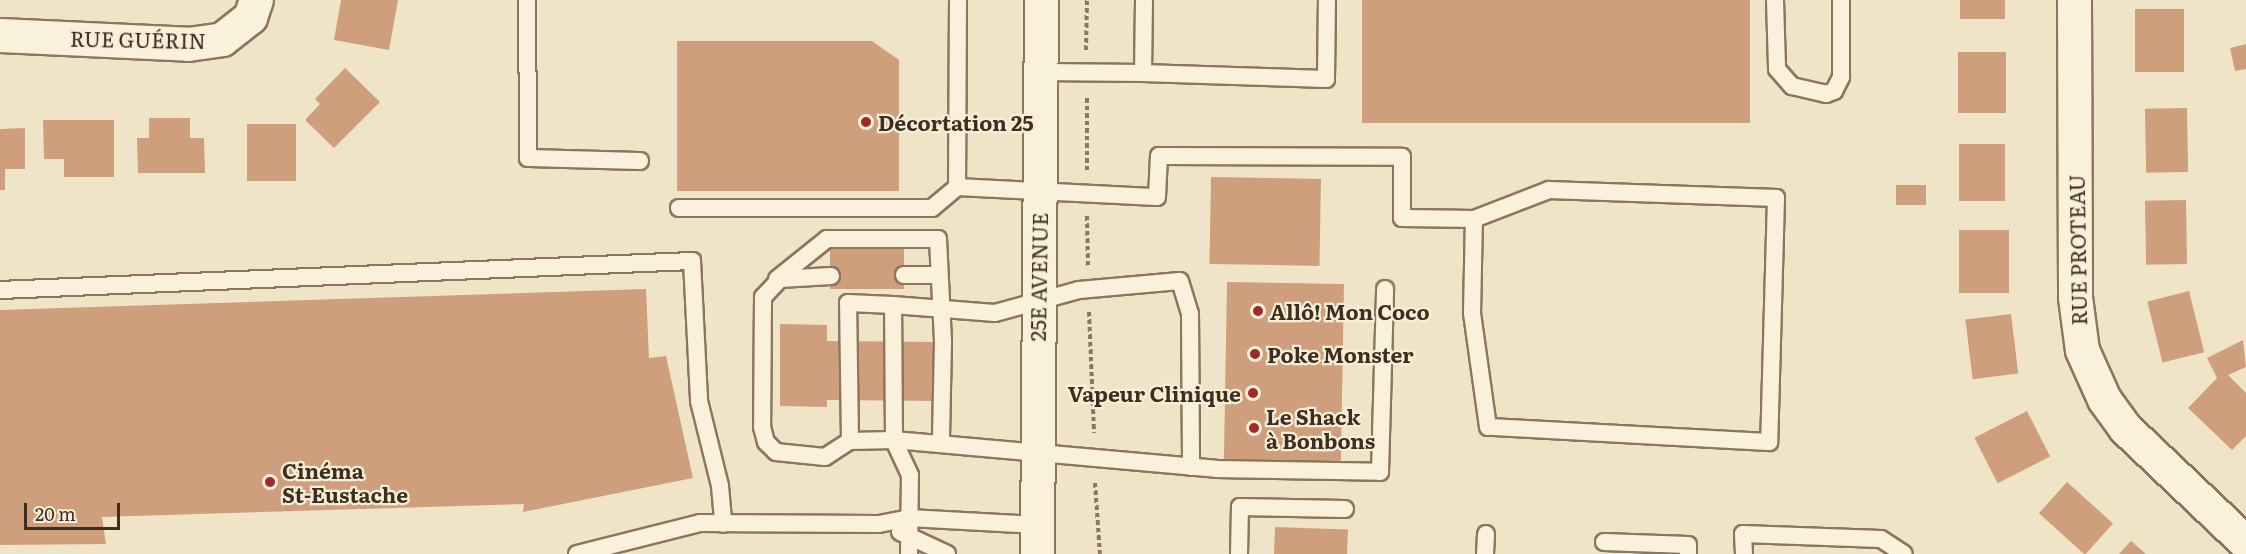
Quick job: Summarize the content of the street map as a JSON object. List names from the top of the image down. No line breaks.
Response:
{"streets":{"street":["RUE GUÉRIN","RUE PROTEAU","25E AVENUE"]},"places":["Décortation 25","Allô! Mon Coco","Poke Monster","Vapeur Clinique","Le Shack à Bonbons","Cinéma St-Eustache"],"scale_bar":"20 m"}
